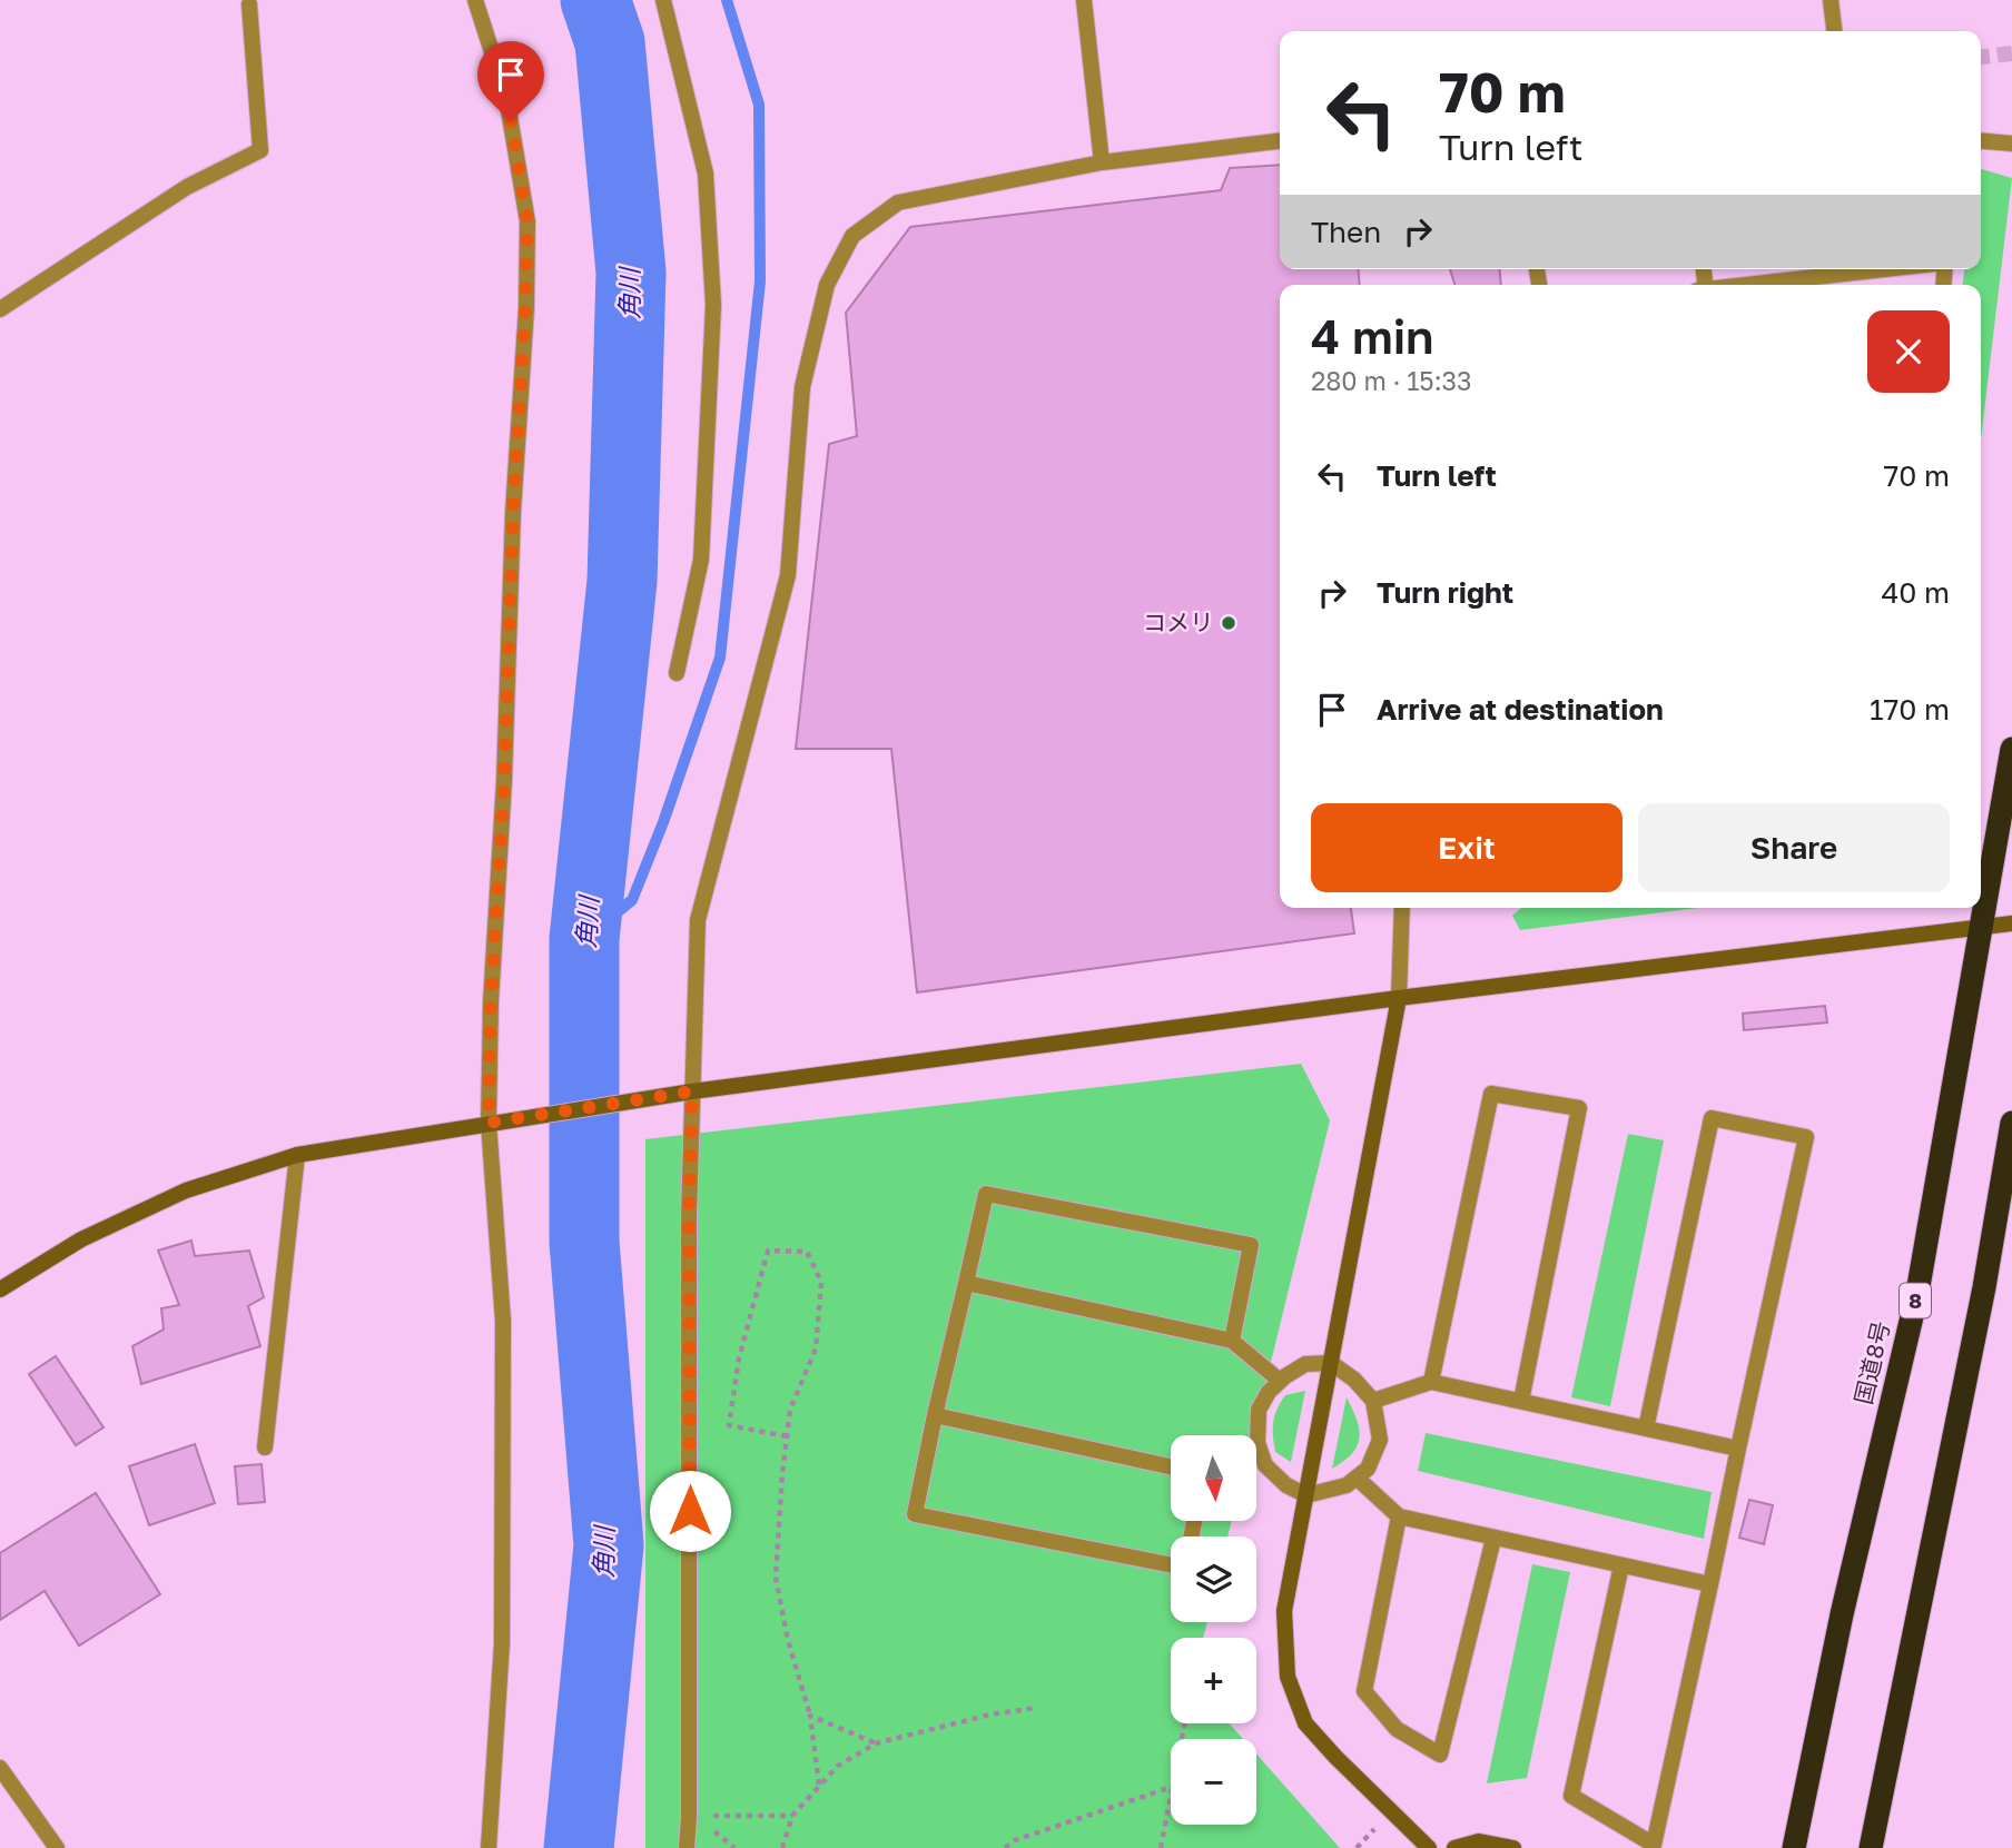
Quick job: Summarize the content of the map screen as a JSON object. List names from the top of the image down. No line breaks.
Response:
{"streets":{"highway":["8","国道8号"]},"water":["角川"],"places":["コメリ"],"north":"bottom","page":{"turn":["70 m","Turn left"],"then":"Then","heading":["4 min","280 m · 15:33"],"list":[{"name":"Turn left","value":"70 m"},{"name":"Turn right","value":"40 m"},{"name":"Arrive at destination","value":"170 m"}],"buttons":["Exit","Share"],"map_buttons":["+","−"]}}
